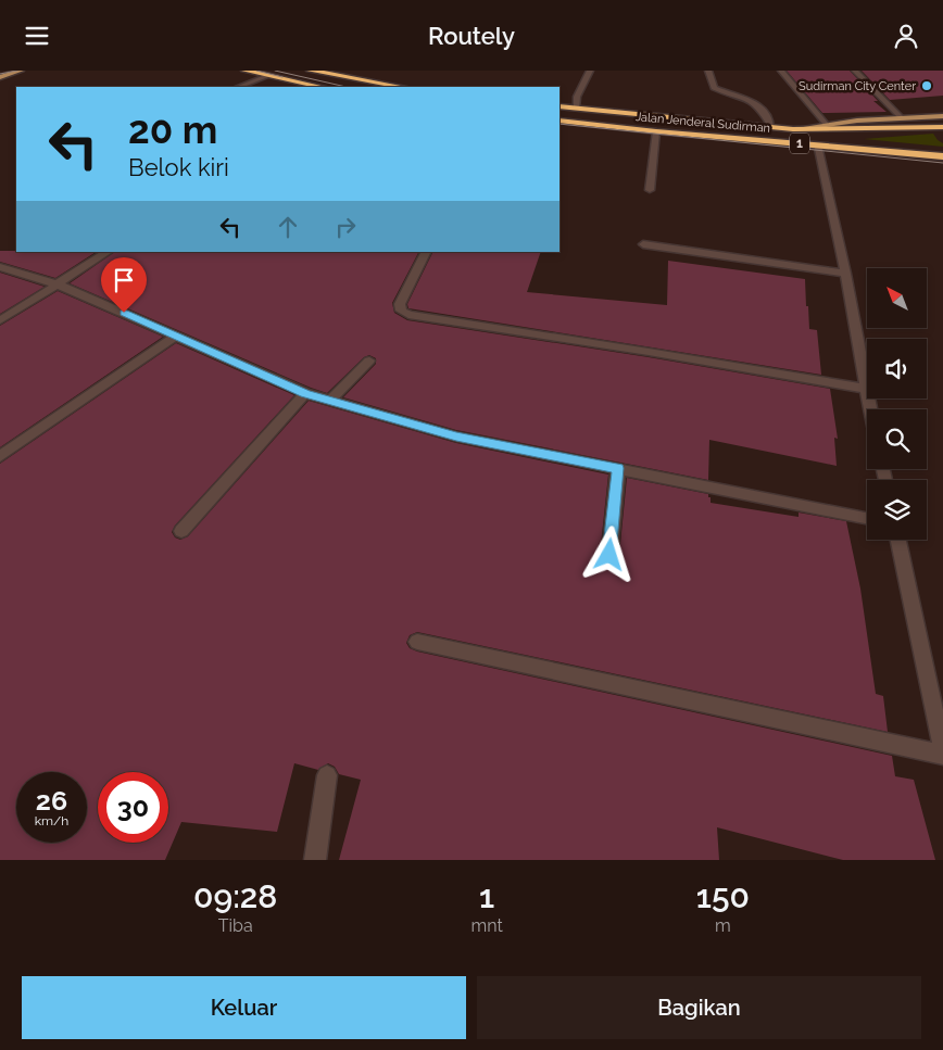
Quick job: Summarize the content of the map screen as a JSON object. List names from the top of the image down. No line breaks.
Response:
{"streets":{"highway":["Jalan Jenderal Sudirman","1"]},"places":["Sudirman City Center"],"north":"top left","page":{"header":"Routely","turn":["20 m","Belok kiri"],"speed":"26 km/h","limit":"30","eta":["09:28","Tiba","1","mnt","150","m"],"buttons":["Keluar","Bagikan"]}}
